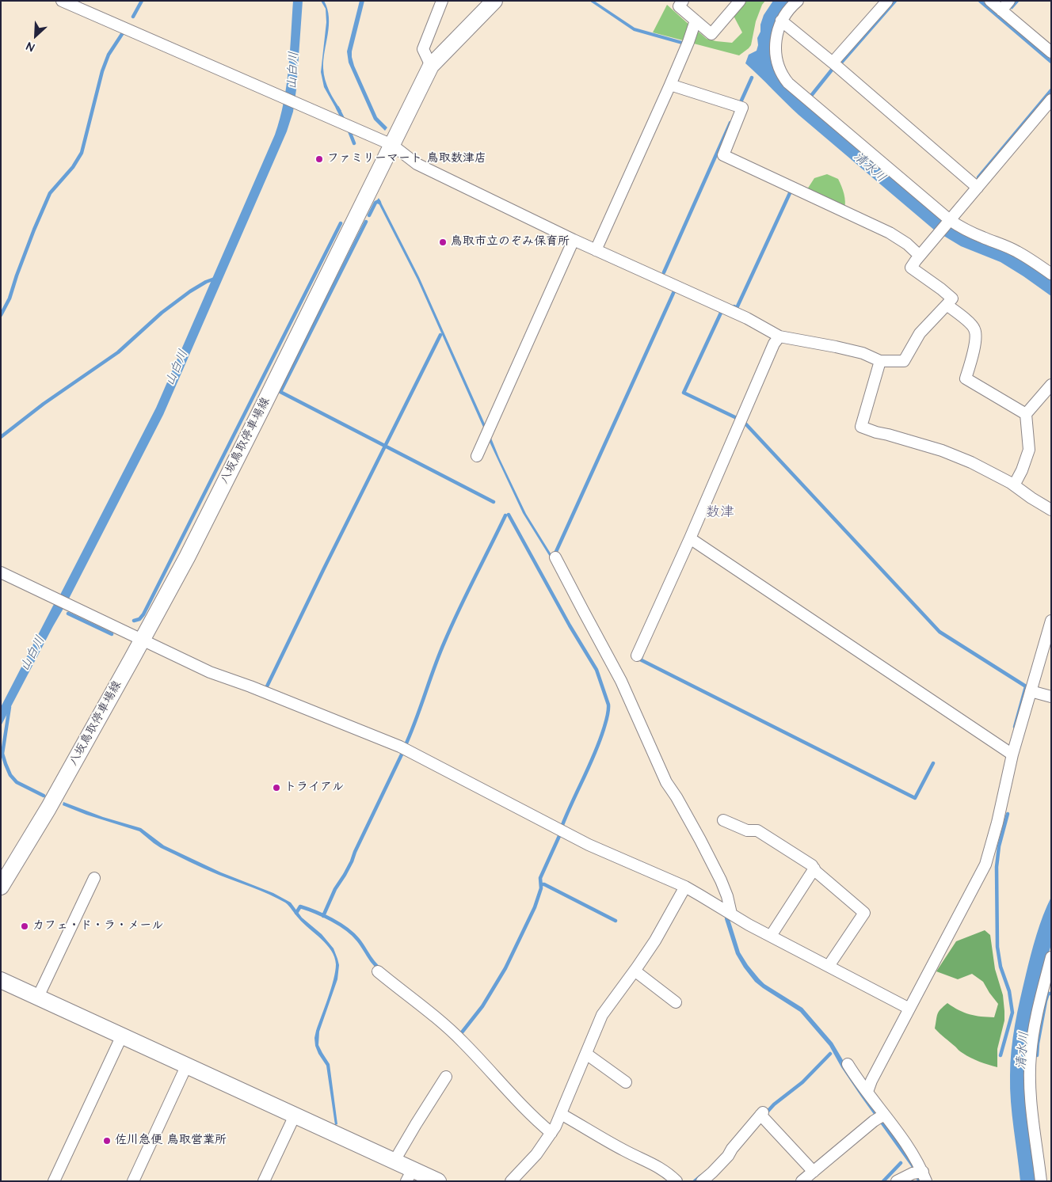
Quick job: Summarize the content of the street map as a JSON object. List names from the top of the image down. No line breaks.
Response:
{"streets":{"main road":["八坂鳥取停車場線"]},"districts":["数津"],"water":["山白川","清水川"],"places":["ファミリーマート 鳥取数津店","鳥取市立のぞみ保育所","トライアル","カフェ・ド・ラ・メール","佐川急便 鳥取営業所"],"north":"bottom left"}
